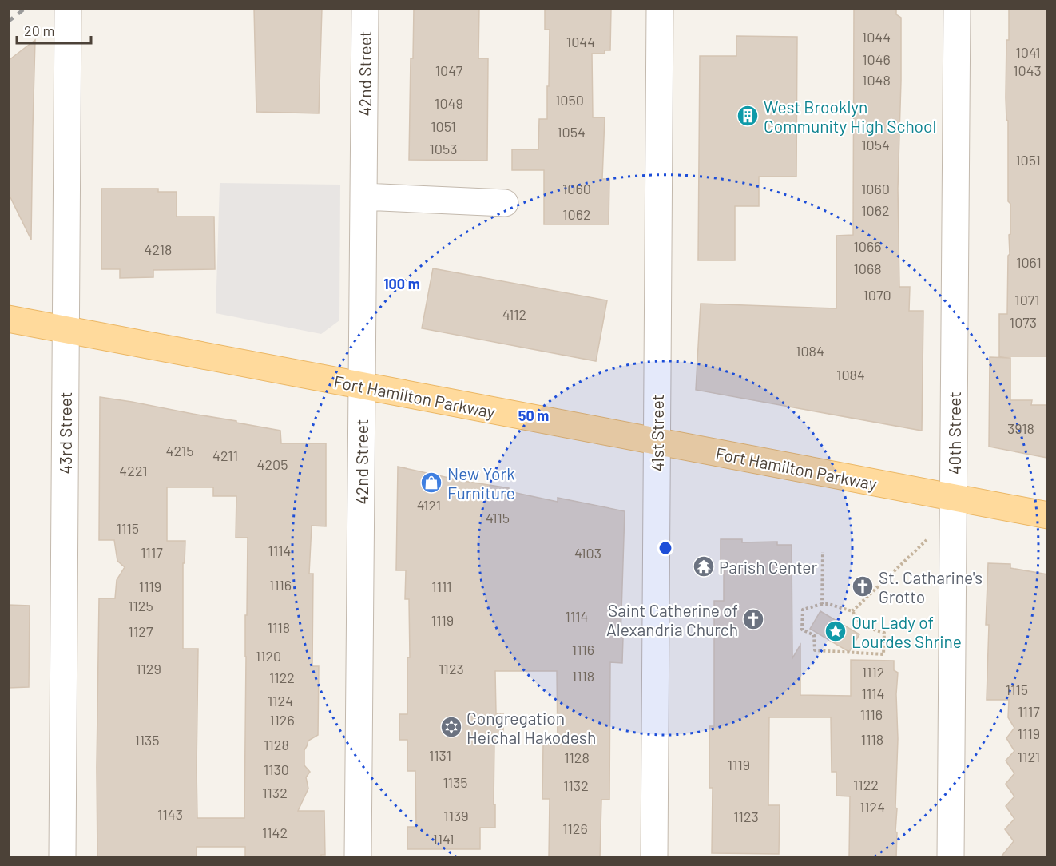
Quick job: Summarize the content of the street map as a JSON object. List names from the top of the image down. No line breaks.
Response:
{"streets":{"main road":["Fort Hamilton Parkway"],"street":["42nd Street","43rd Street","41st Street","40th Street"]},"crossings":[["42nd Street","Fort Hamilton Parkway"],["Fort Hamilton Parkway","43rd Street"],["Fort Hamilton Parkway","41st Street"],["Fort Hamilton Parkway","40th Street"]],"places":{"building":["West Brooklyn Community High School"],"shop":["New York Furniture"],"temple":["Parish Center"],"church":["St. Catharine's Grotto","Saint Catherine of Alexandria Church"],"place":["Our Lady of Lourdes Shrine"],"synagogue":["Congregation Heichal Hakodesh"]},"house_numbers":["1044","1044","1041","1046","1047","1043","1048","1050","1049","1051","1054","1054","1053","1051","1060","1060","1062","1062","1066","4218","1061","1068","1070","1071","4112","1073","1084","1084","3918","4215","4211","4205","4221","4121","4115","1115","1114","1117","4103","1116","1119","1111","1125","1114","1119","1118","1127","1116","1120","1129","1123","1112","1118","1122","1115","1114","1124","1117","1116","1126","1119","1118","1135","1128","1131","1121","1128","1119","1130","1135","1122","1132","1132","1124","1143","1139","1123","1126","1142","1141"],"scale_bar":"20 m","rings":["100 m","50 m"]}
